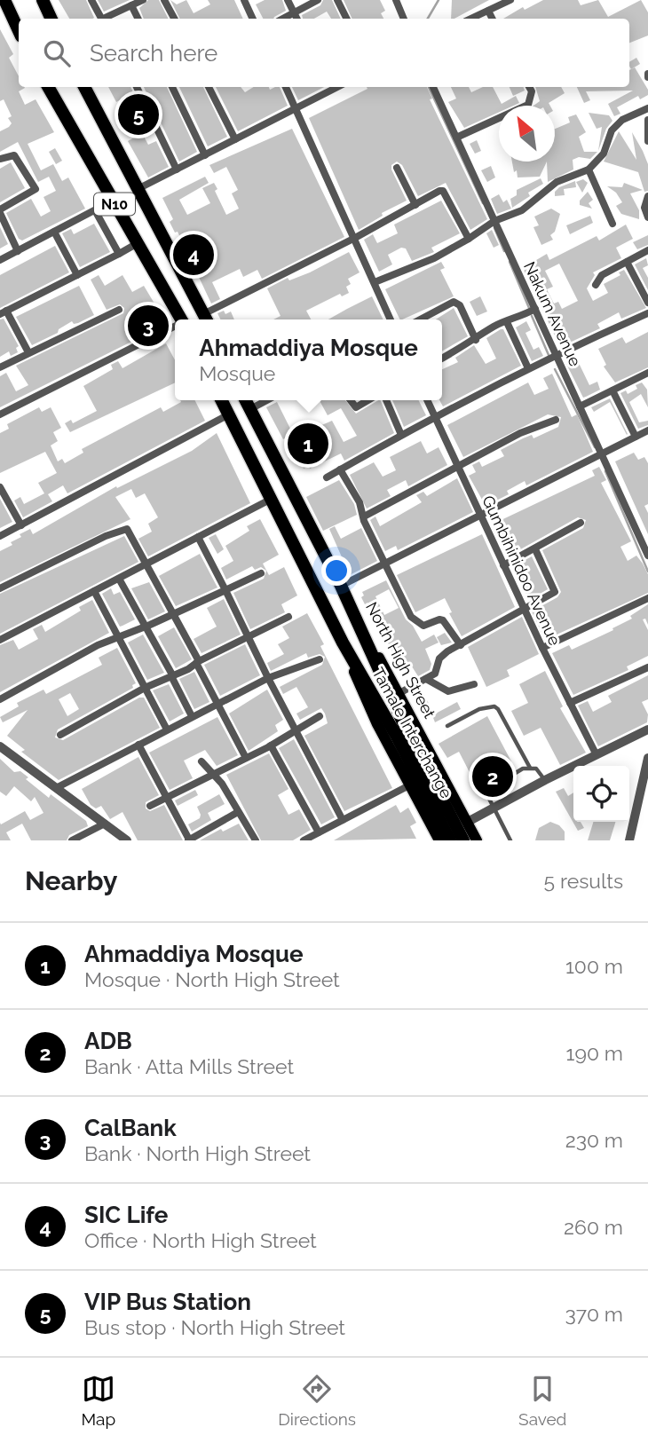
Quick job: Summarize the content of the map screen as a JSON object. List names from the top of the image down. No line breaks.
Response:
{"streets":{"highway":["N10","North High Street","Tamale Interchange"],"street":["Nakum Avenue","Gumbihinidoo Avenue"]},"crossings":[["North High Street","Tamale Interchange"]],"north":"top left","page":{"search":"Search here","pins":["5","4","3","1","2"],"popup":["Ahmaddiya Mosque","Mosque"],"heading":["Nearby","5 results"],"list":[{"mark":"1","name":"Ahmaddiya Mosque","note":"Mosque · North High Street","value":"100 m"},{"mark":"2","name":"ADB","note":"Bank · Atta Mills Street","value":"190 m"},{"mark":"3","name":"CalBank","note":"Bank · North High Street","value":"230 m"},{"mark":"4","name":"SIC Life","note":"Office · North High Street","value":"260 m"},{"mark":"5","name":"VIP Bus Station","note":"Bus stop · North High Street","value":"370 m"}],"nav":["Map","Directions","Saved"]}}
